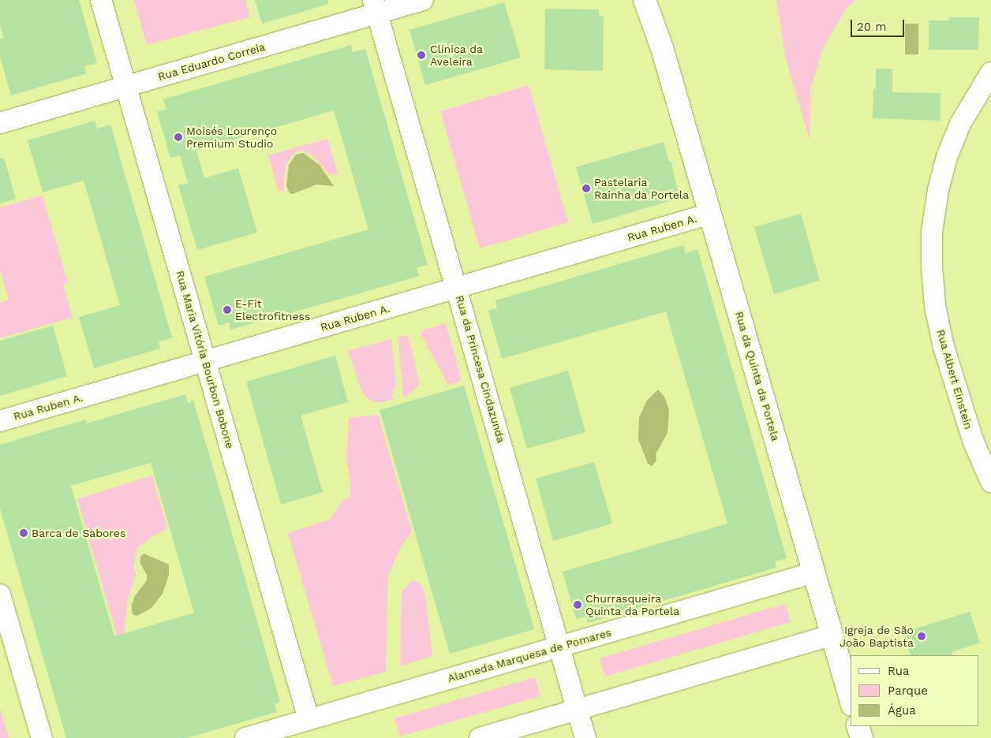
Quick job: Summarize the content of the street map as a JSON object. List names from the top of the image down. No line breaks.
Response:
{"streets":{"street":["Rua Eduardo Correia","Rua Ruben A.","Rua Maria Vitória Bourbon Bobone","Rua da Princesa Cindazunda","Rua da Quinta da Portela","Rua Albert Einstein","Alameda Marquesa de Pomares"]},"crossings":[["Rua Eduardo Correia","Rua Maria Vitória Bourbon Bobone"],["Rua Eduardo Correia","Rua da Princesa Cindazunda"],["Rua Ruben A.","Rua Maria Vitória Bourbon Bobone"],["Rua Ruben A.","Rua da Princesa Cindazunda"],["Rua Ruben A.","Rua da Quinta da Portela"],["Rua Maria Vitória Bourbon Bobone","Alameda Marquesa de Pomares"],["Rua da Princesa Cindazunda","Alameda Marquesa de Pomares"],["Rua da Quinta da Portela","Alameda Marquesa de Pomares"]],"places":["Clínica da Aveleira","Moisés Lourenço Premium Studio","Pastelaria Rainha da Portela","E-Fit Electrofitness","Barca de Sabores","Churrasqueira Quinta da Portela","Igreja de São João Baptista"],"legend":["Rua","Parque","Água"],"scale_bar":"20 m"}
